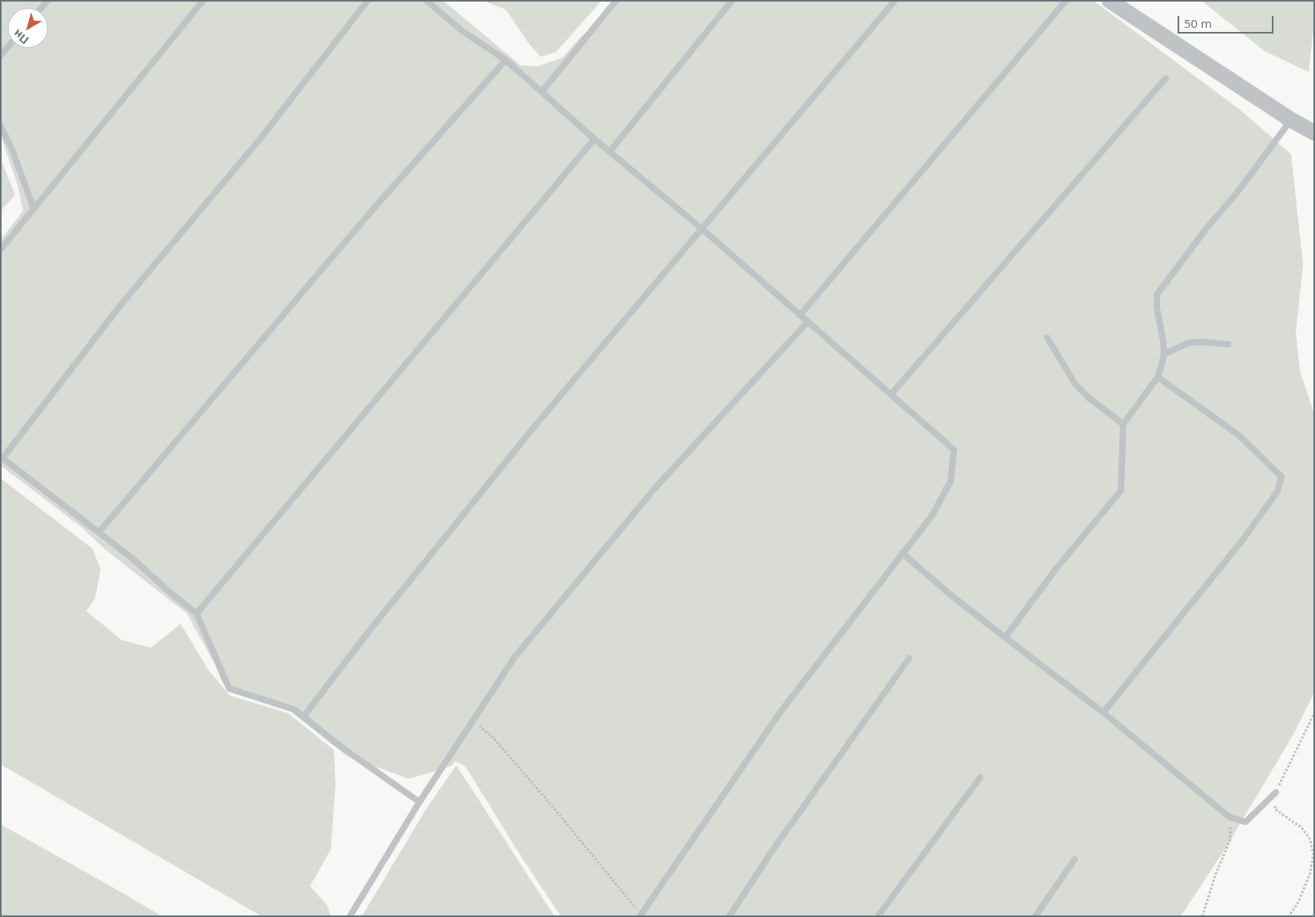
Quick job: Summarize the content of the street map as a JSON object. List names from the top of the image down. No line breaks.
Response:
{"scale_bar":"50 m","north":"bottom left"}
